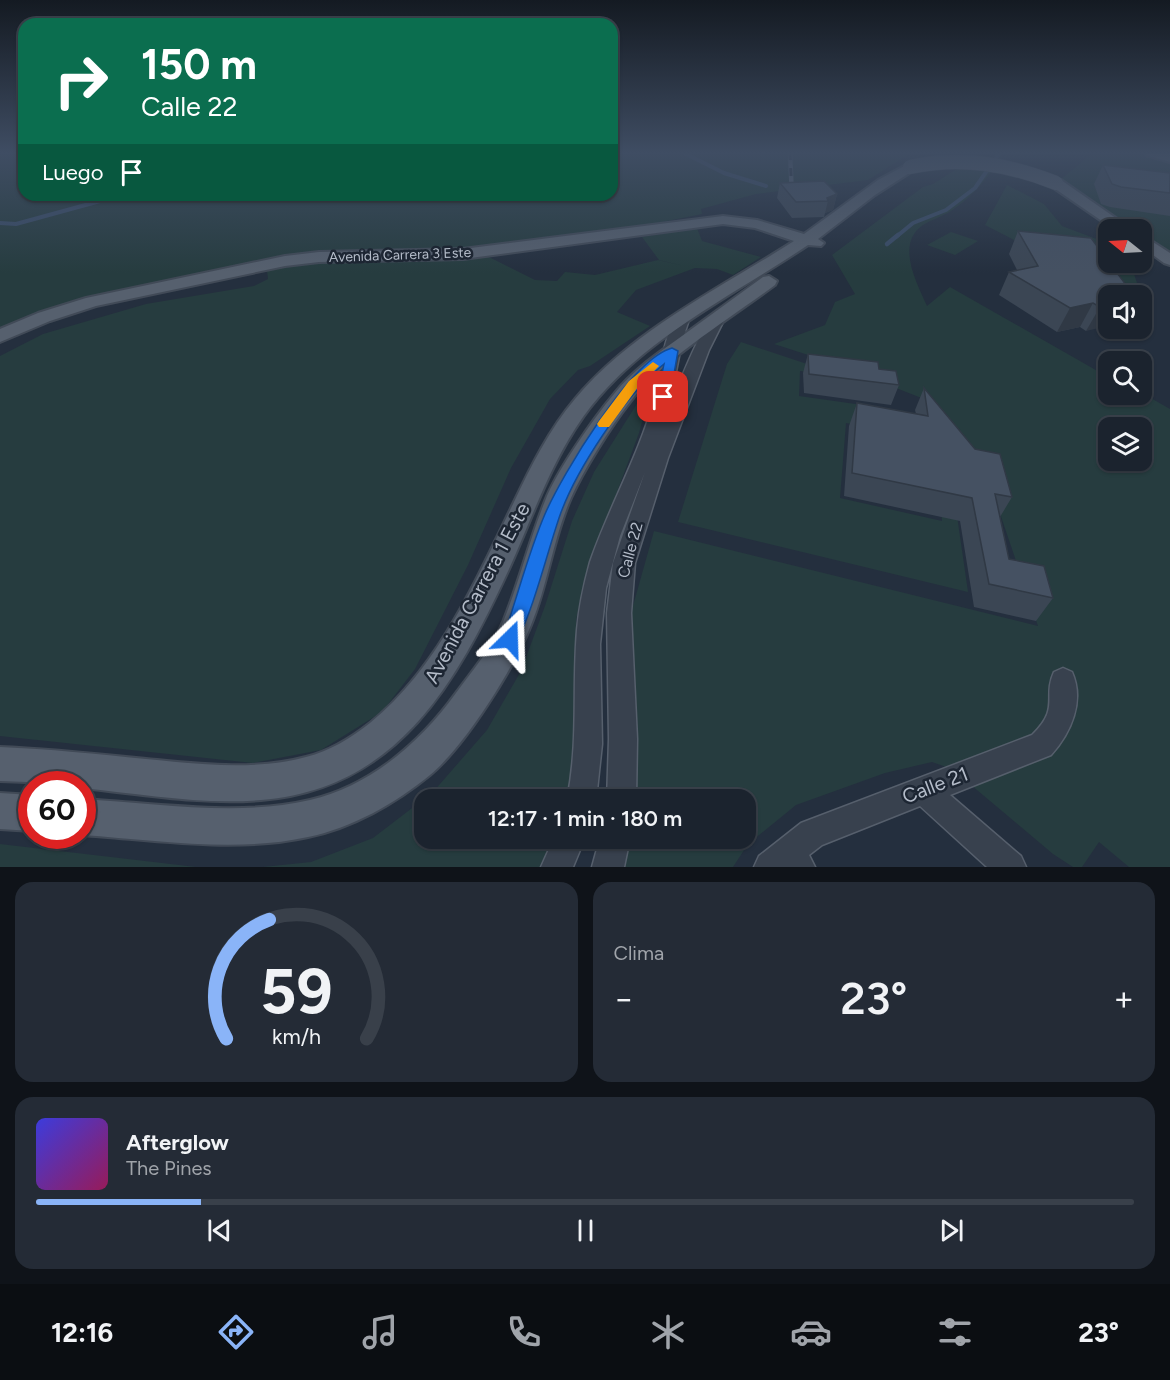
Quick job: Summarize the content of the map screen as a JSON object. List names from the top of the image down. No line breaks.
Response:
{"streets":{"main road":["Avenida Carrera 3 Este","Avenida Carrera 1 Este"],"street":["Calle 22","Calle 21"]},"crossings":[["Avenida Carrera 3 Este","Avenida Carrera 1 Este"],["Calle 22","Avenida Carrera 1 Este"]],"north":"left","page":{"turn":["150 m","Calle 22"],"then":"Luego","limit":"60","trip":"12:17 · 1 min · 180 m","tile":"Clima","heat":["−","23°","+"],"song":["Afterglow","The Pines"],"tabs":["12:16","23°"],"gauge":["59","km/h"]}}
